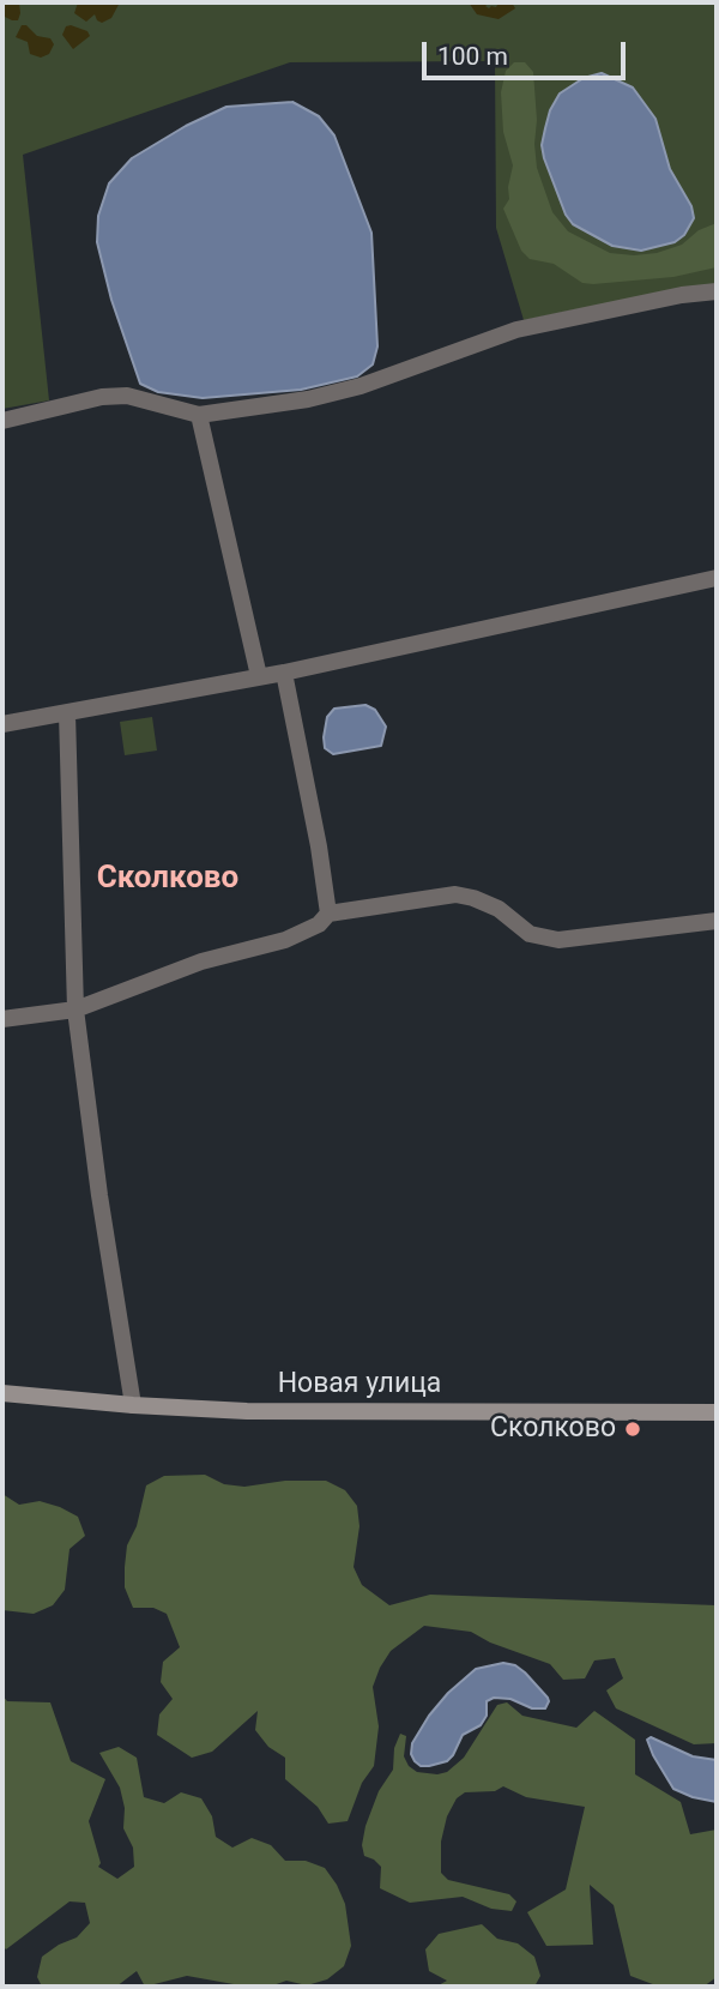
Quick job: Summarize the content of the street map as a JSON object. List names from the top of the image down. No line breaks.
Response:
{"streets":{"street":["Новая улица"]},"districts":["Сколково"],"places":["Сколково"],"scale_bar":"100 m"}
